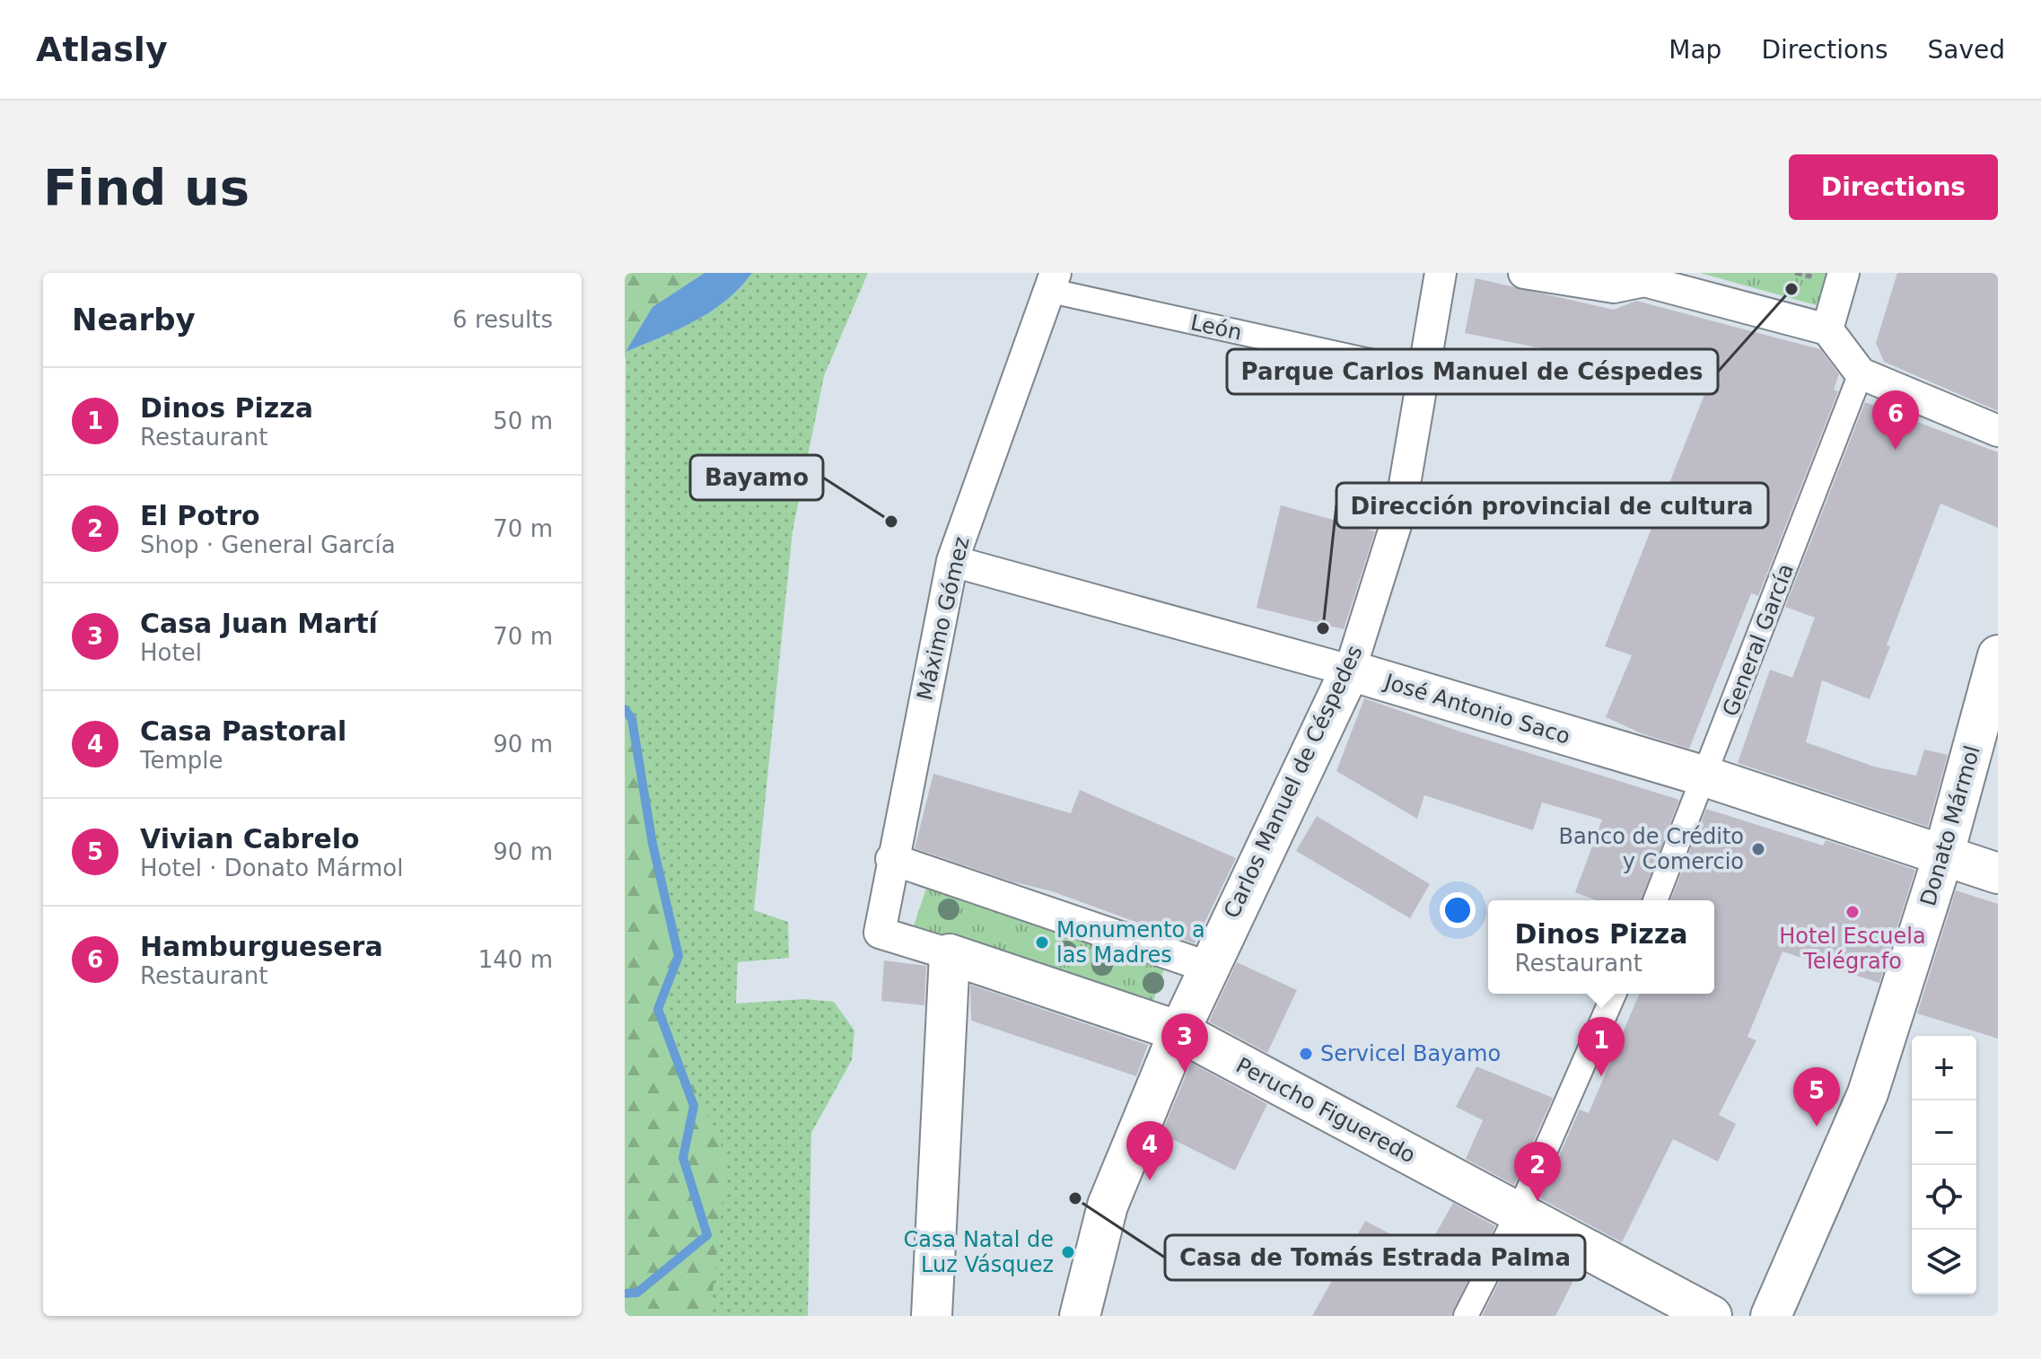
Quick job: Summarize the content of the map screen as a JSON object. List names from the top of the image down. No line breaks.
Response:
{"streets":{"main road":["José Antonio Saco","Carlos Manuel de Céspedes","Donato Mármol","Perucho Figueredo"],"street":["León","Máximo Gómez","General García"]},"crossings":[["León","Máximo Gómez"],["León","Carlos Manuel de Céspedes"],["Máximo Gómez","José Antonio Saco"],["Máximo Gómez","Perucho Figueredo"],["General García","José Antonio Saco"],["José Antonio Saco","Carlos Manuel de Céspedes"],["José Antonio Saco","Donato Mármol"],["Carlos Manuel de Céspedes","Perucho Figueredo"]],"places":["Parque Carlos Manuel de Céspedes","Bayamo","Dirección provincial de cultura","Banco de Crédito y Comercio","Hotel Escuela Telégrafo","Monumento a las Madres","Servicel Bayamo","Casa de Tomás Estrada Palma","Casa Natal de Luz Vásquez"],"page":{"header":"Atlasly","nav":["Map","Directions","Saved"],"buttons":"Directions","title":"Find us","heading":["Nearby","6 results"],"list":[{"mark":"1","name":"Dinos Pizza","note":"Restaurant","value":"50 m"},{"mark":"2","name":"El Potro","note":"Shop · General García","value":"70 m"},{"mark":"3","name":"Casa Juan Martí","note":"Hotel","value":"70 m"},{"mark":"4","name":"Casa Pastoral","note":"Temple","value":"90 m"},{"mark":"5","name":"Vivian Cabrelo","note":"Hotel · Donato Mármol","value":"90 m"},{"mark":"6","name":"Hamburguesera","note":"Restaurant","value":"140 m"}],"pins":["6","3","1","5","4","2"],"popup":["Dinos Pizza","Restaurant"],"map_buttons":["+","−"]}}
